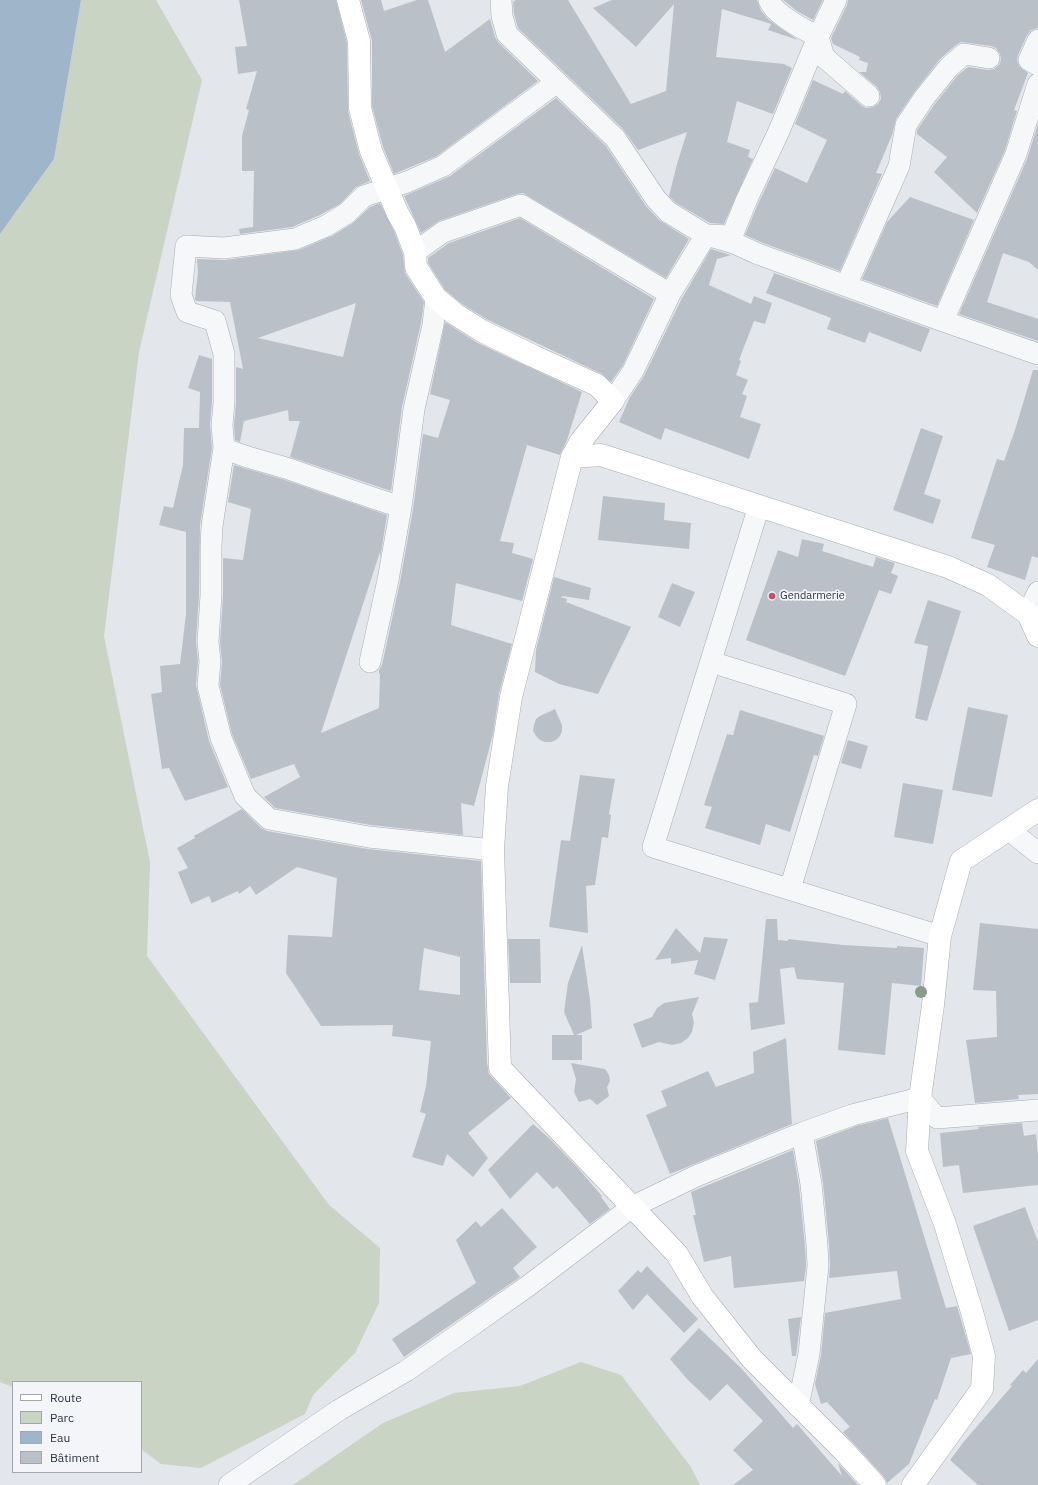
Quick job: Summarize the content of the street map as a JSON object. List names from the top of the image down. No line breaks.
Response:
{"places":["Gendarmerie"],"legend":["Route","Parc","Eau","Bâtiment"]}
